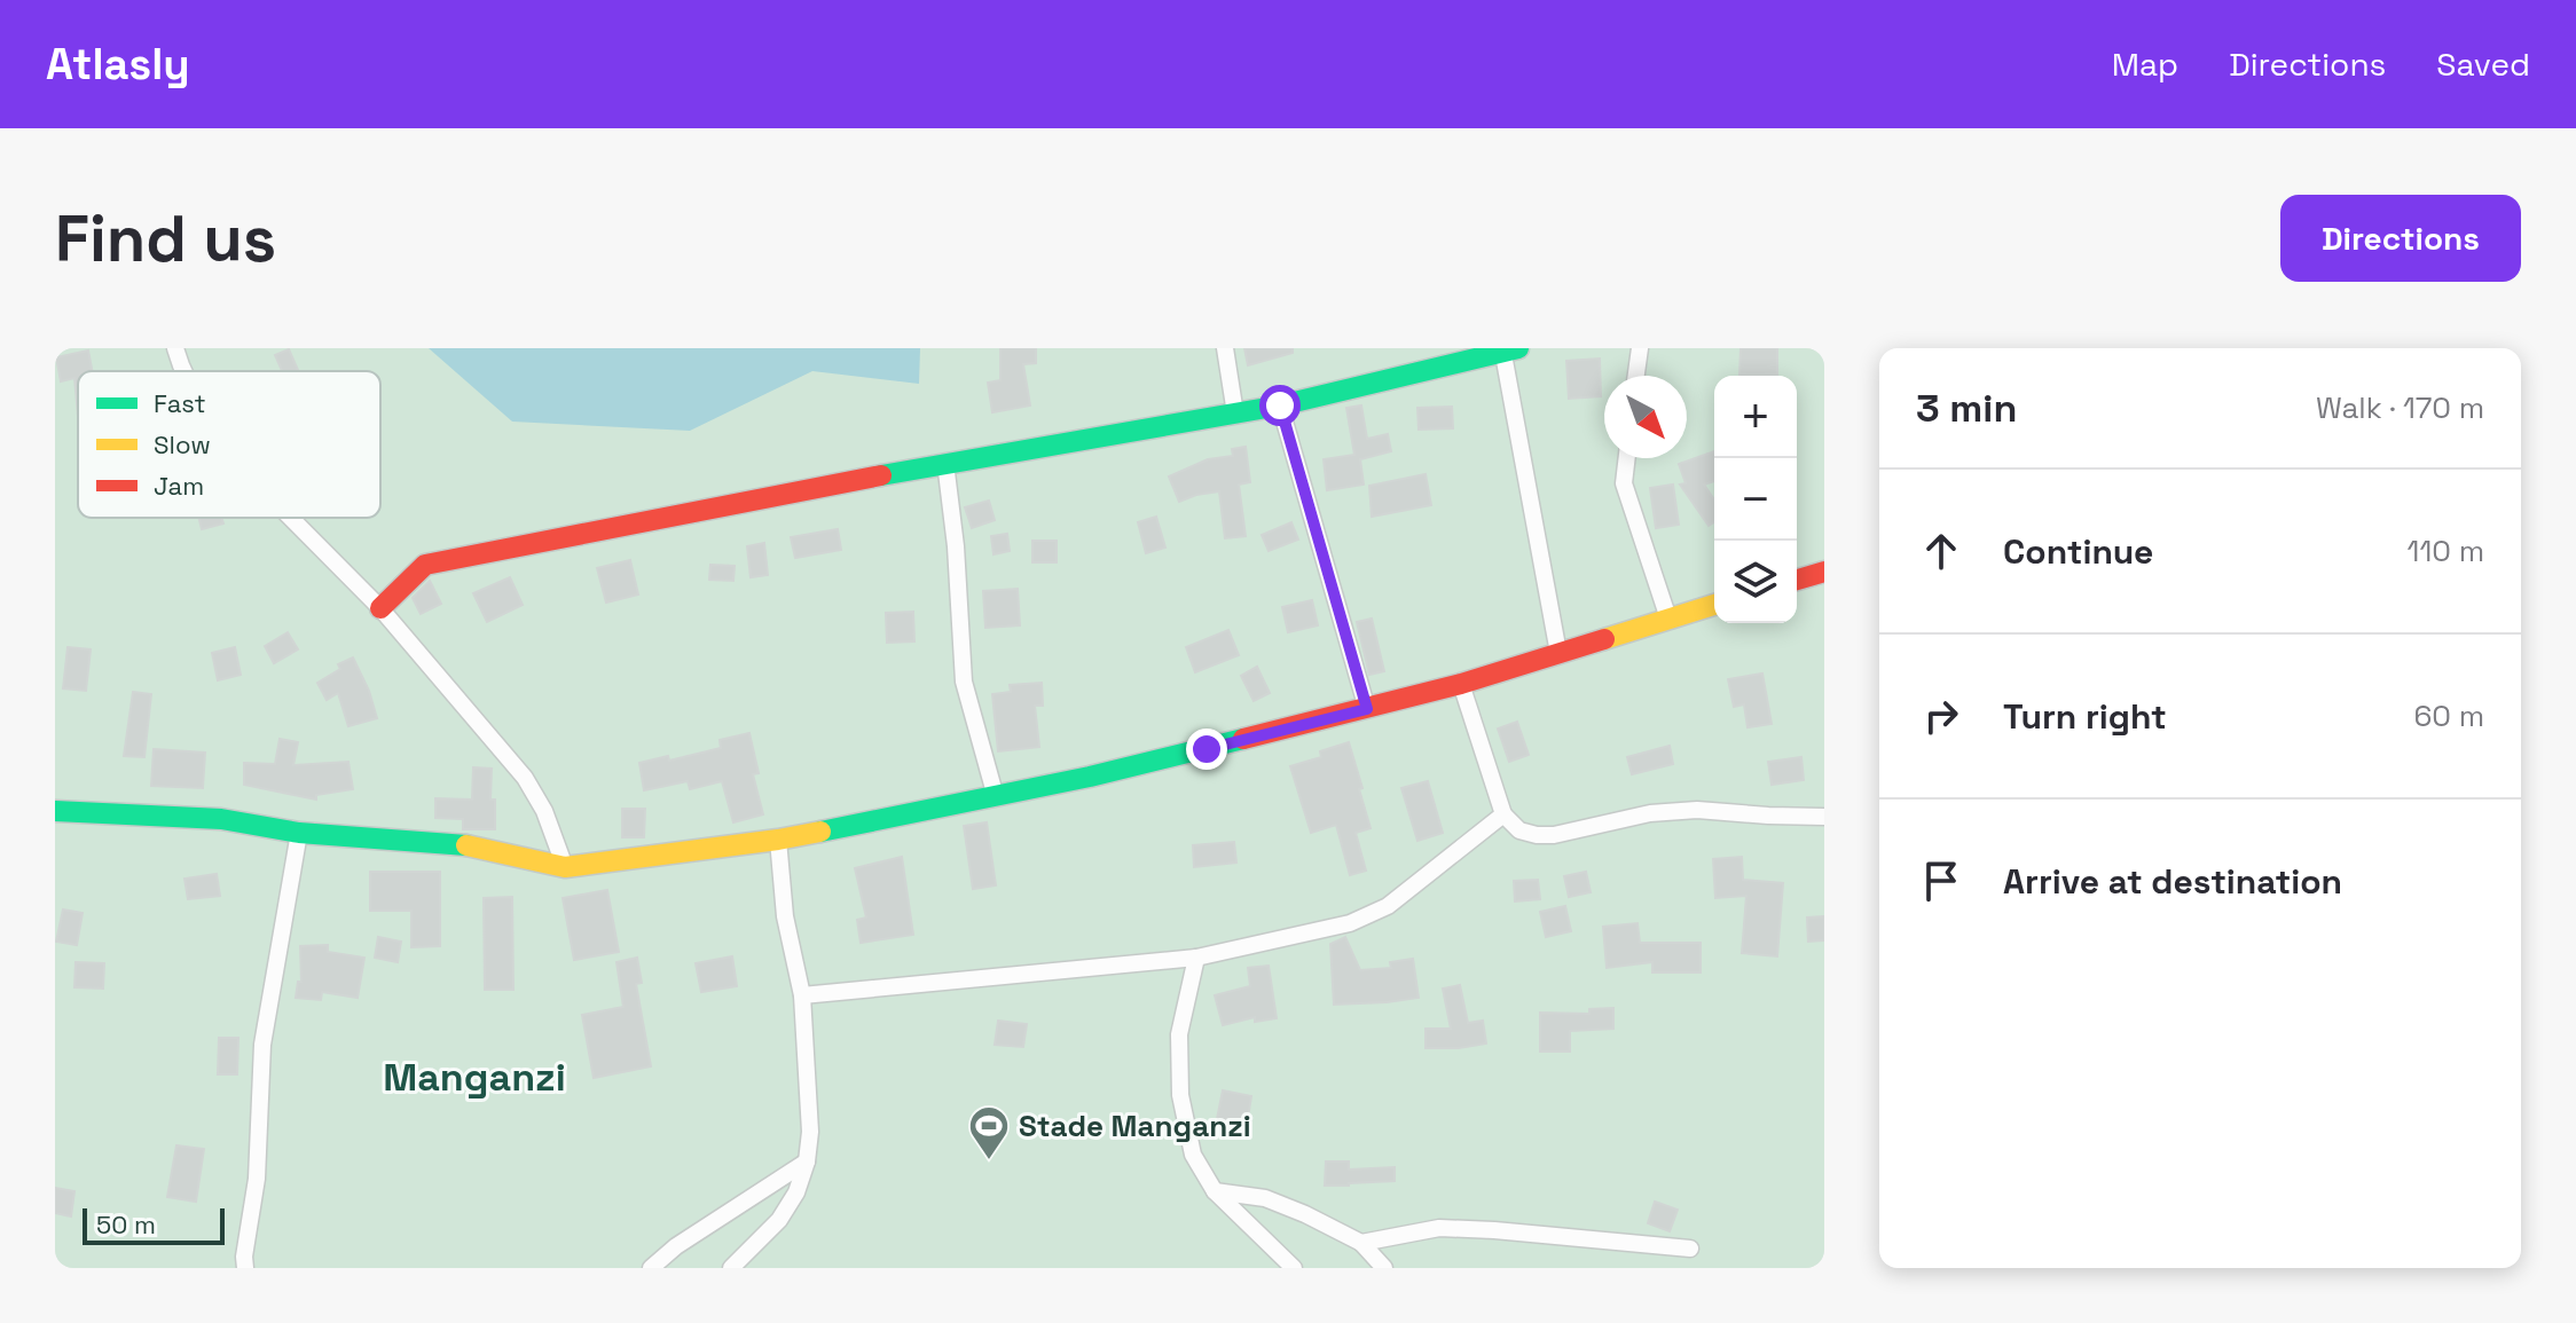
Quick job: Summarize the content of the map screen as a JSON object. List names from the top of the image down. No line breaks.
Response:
{"districts":["Manganzi"],"places":{"sports":["Stade Manganzi"]},"legend":["Fast","Slow","Jam"],"scale_bar":"50 m","north":"bottom right","page":{"header":"Atlasly","nav":["Map","Directions","Saved"],"buttons":"Directions","title":"Find us","heading":["3 min","Walk · 170 m"],"map_buttons":["+","−"],"list":[["Continue","110 m"],["Turn right","60 m"],"Arrive at destination"],"scale":"50 m"}}
